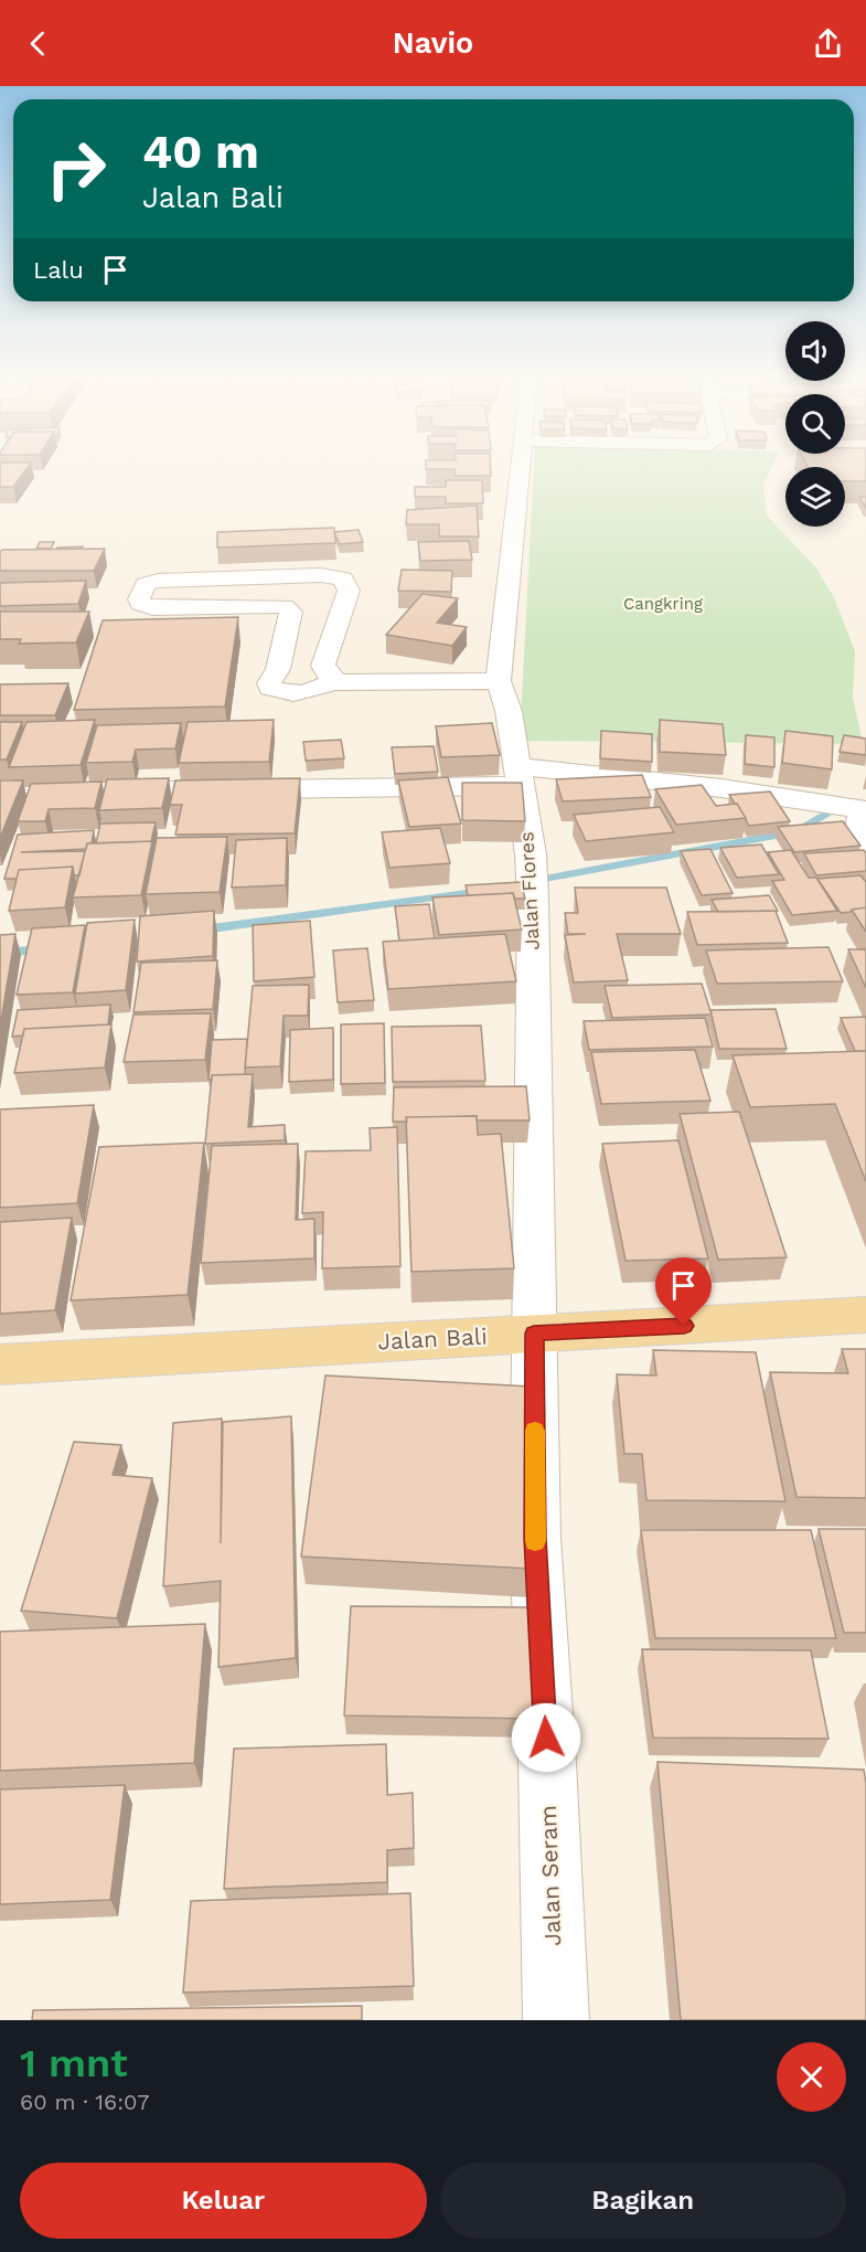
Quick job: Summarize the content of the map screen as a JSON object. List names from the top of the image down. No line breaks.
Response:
{"streets":{"main road":["Jalan Bali"],"street":["Jalan Flores","Jalan Seram"]},"crossings":[["Jalan Flores","Jalan Bali"],["Jalan Flores","Jalan Seram"],["Jalan Bali","Jalan Seram"]],"parks":["Cangkring"],"page":{"header":"Navio","turn":["40 m","Jalan Bali"],"then":"Lalu","heading":["1 mnt","60 m · 16:07"],"buttons":["Keluar","Bagikan"]}}
